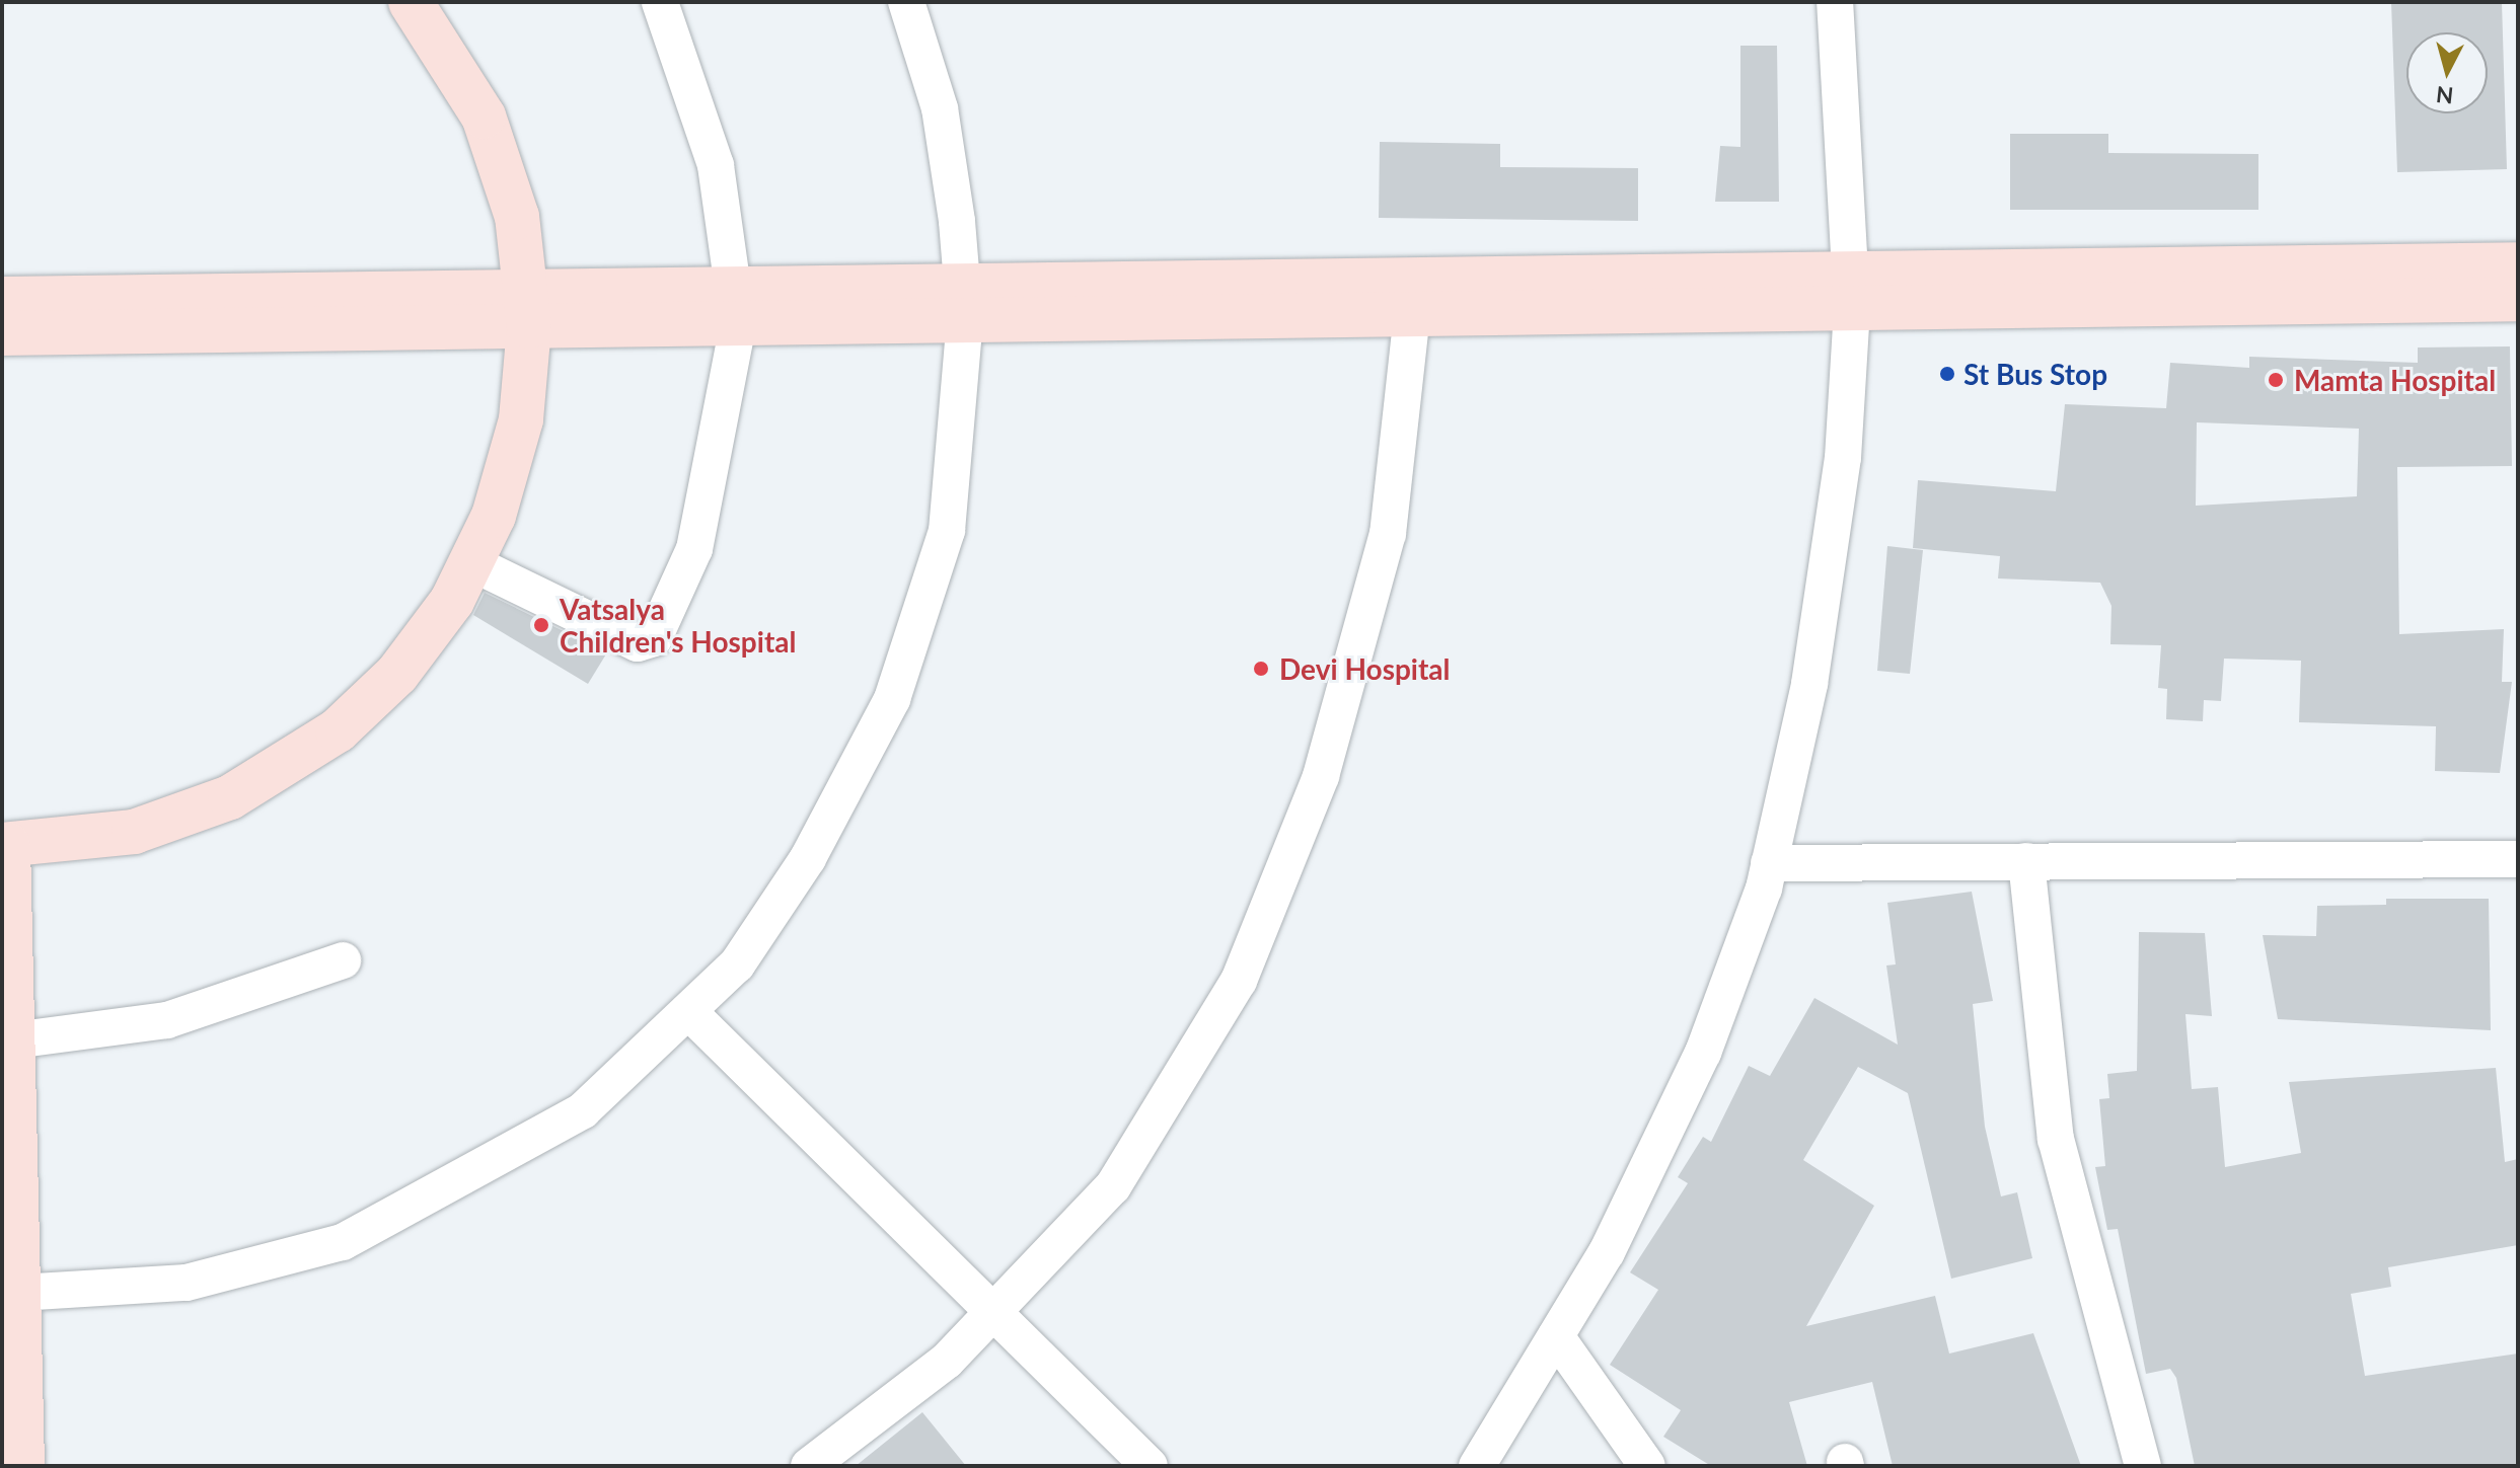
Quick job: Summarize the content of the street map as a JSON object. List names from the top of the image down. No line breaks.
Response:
{"places":["St Bus Stop","Mamta Hospital","Vatsalya Children's Hospital","Devi Hospital"],"north":"bottom"}
